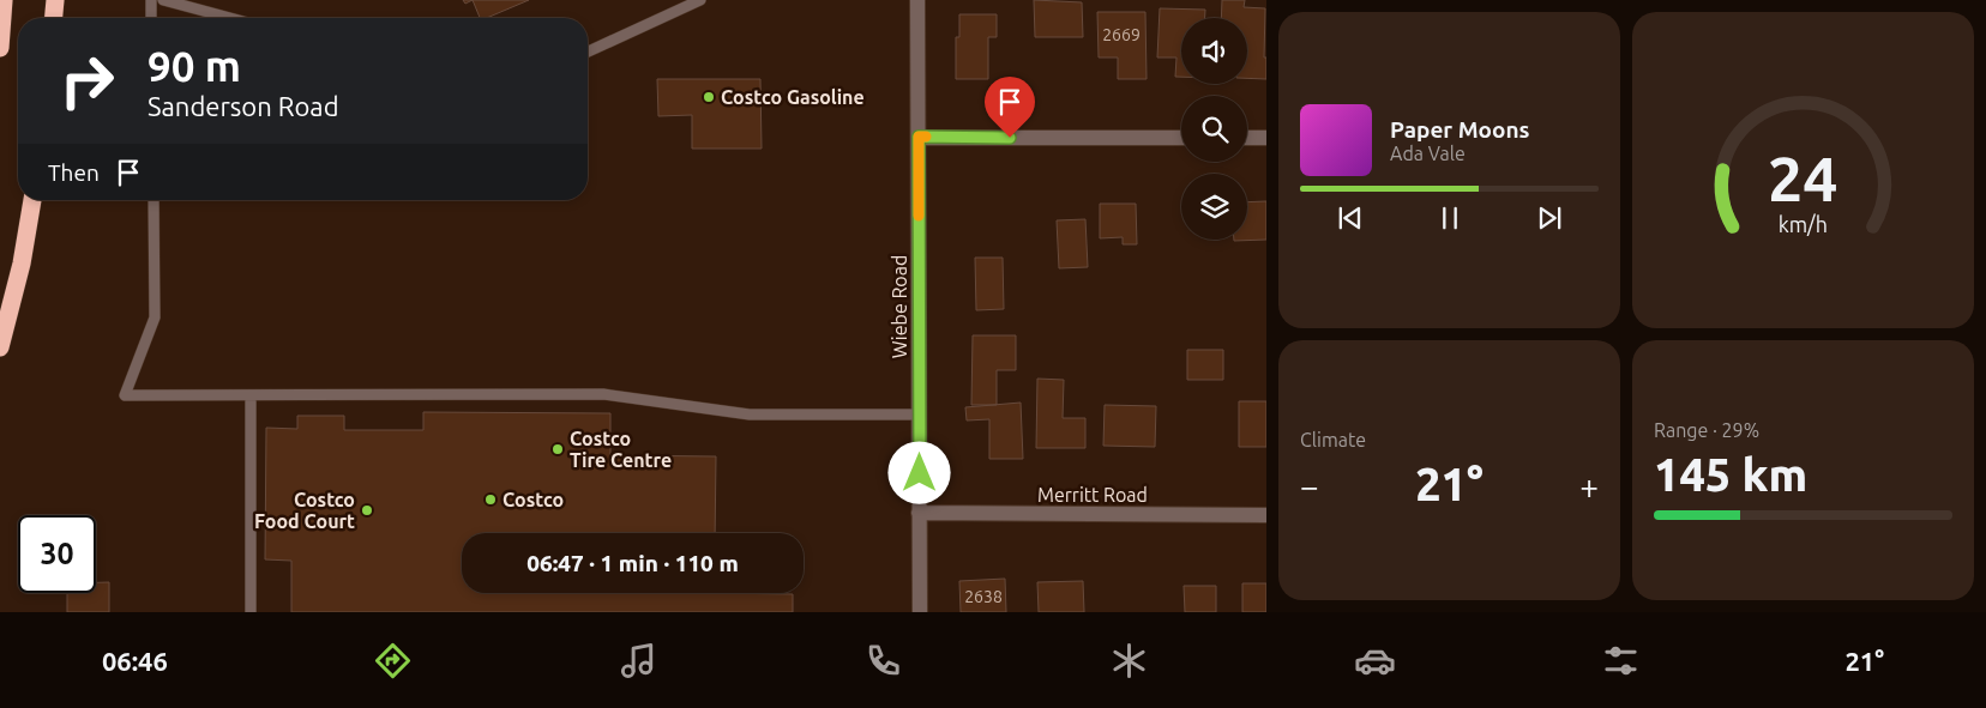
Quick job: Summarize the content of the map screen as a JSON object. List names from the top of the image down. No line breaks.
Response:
{"streets":{"street":["Wiebe Road","Merritt Road"]},"crossings":[["Wiebe Road","Merritt Road"]],"places":["Costco Gasoline","Costco Tire Centre","Costco","Costco Food Court"],"house_numbers":["2669","2638"],"page":{"turn":["90 m","Sanderson Road"],"song":["Paper Moons","Ada Vale"],"then":"Then","tile":["Climate",["Range · 29%","145 km"]],"heat":["−","21°","+"],"limit":"30","trip":"06:47 · 1 min · 110 m","tabs":["06:46","21°"],"gauge":["24","km/h"]}}
